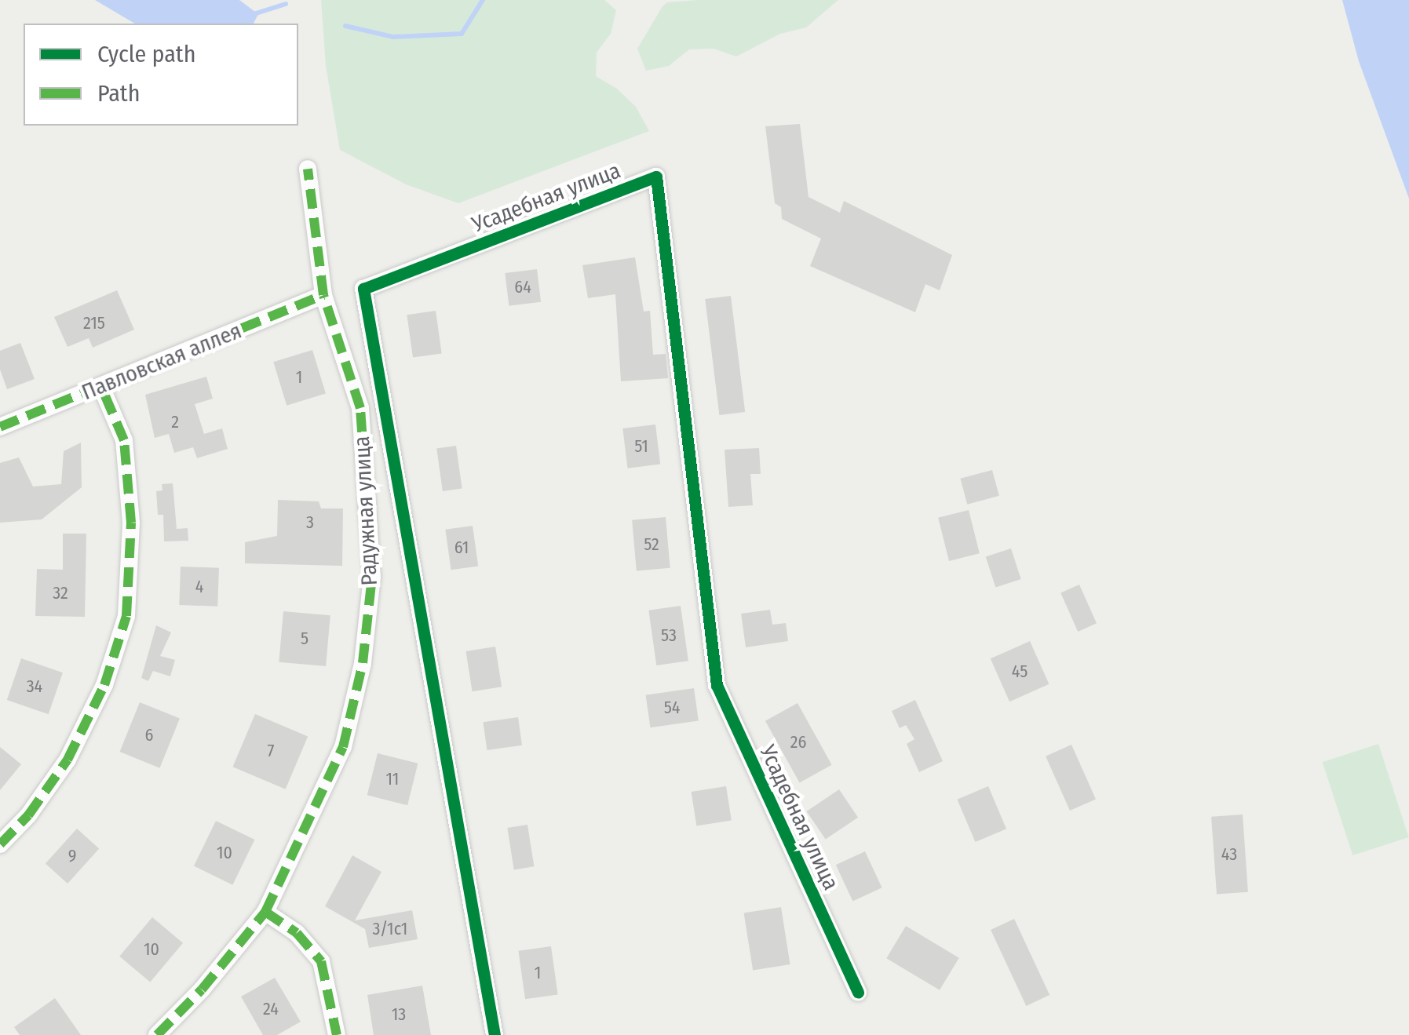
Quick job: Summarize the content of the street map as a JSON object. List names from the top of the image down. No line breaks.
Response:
{"streets":{"street":["Усадебная улица","Павловская аллея","Радужная улица"]},"crossings":[["Павловская аллея","Радужная улица"]],"house_numbers":["64","215","1","2","51","3","52","61","4","32","53","5","45","34","54","6","26","7","11","10","43","9","3/1с1","10","1","24","13"],"legend":["Cycle path","Path"]}
